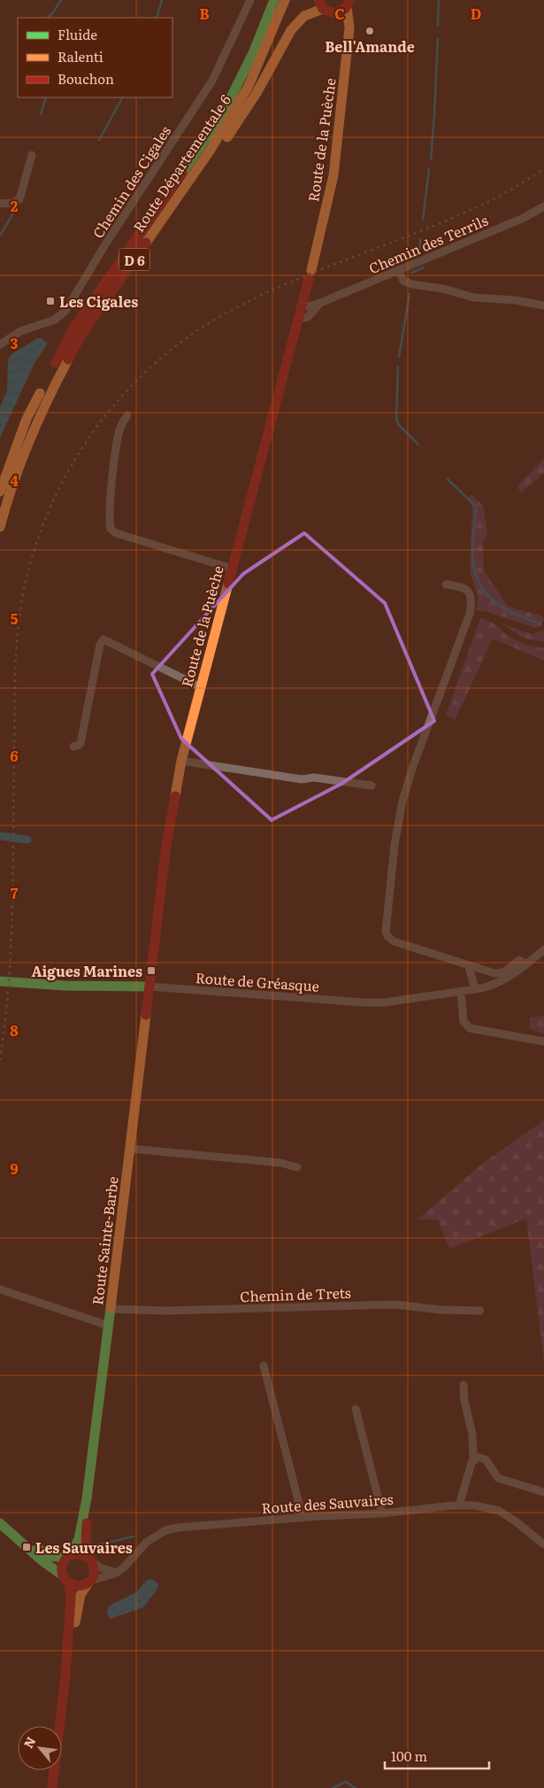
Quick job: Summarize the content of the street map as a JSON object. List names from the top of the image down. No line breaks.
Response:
{"streets":{"main road":["Route de la Puèche","Route Départementale 6","D 6","Route Sainte-Barbe"],"street":["Chemin des Cigales","Chemin des Terrils","Route de Gréasque","Chemin de Trets","Route des Sauvaires"]},"crossings":[["Route de la Puèche","Chemin des Terrils"],["Route de la Puèche","Route de Gréasque"],["Route de la Puèche","Route Sainte-Barbe"],["Route de Gréasque","Route Sainte-Barbe"],["Route Sainte-Barbe","Chemin de Trets"],["Route Sainte-Barbe","Route des Sauvaires"]],"places":{"other":["Bell'Amande"],"transit":["Les Cigales","Aigues Marines","Les Sauvaires"]},"legend":["Fluide","Ralenti","Bouchon"],"scale_bar":"100 m","north":"top left","grid":{"columns":["B","C","D"],"rows":["2","3","4","5","6","7","8","9"]}}
